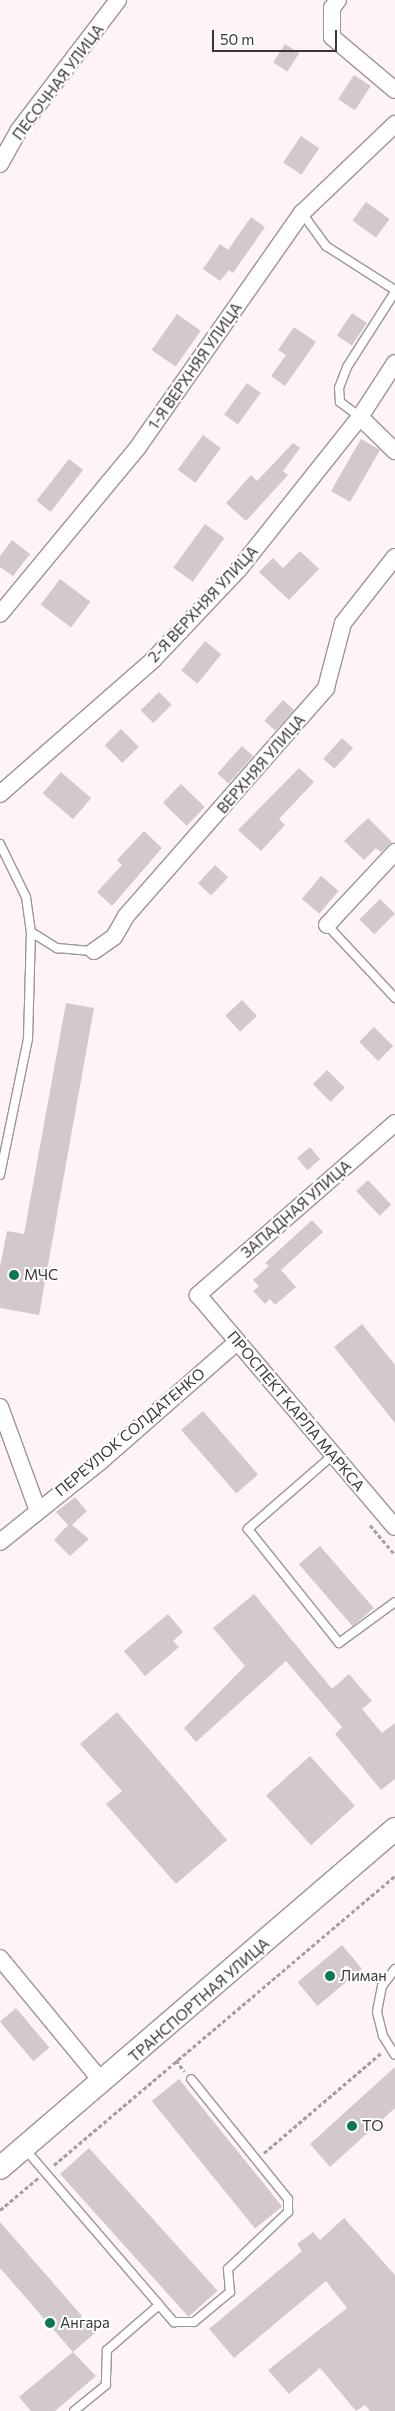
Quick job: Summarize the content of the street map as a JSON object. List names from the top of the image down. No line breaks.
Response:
{"streets":{"main road":["ТРАНСПОРТНАЯ УЛИЦА"],"street":["ПЕСОЧНАЯ УЛИЦА","1-Я ВЕРХНЯЯ УЛИЦА","2-Я ВЕРХНЯЯ УЛИЦА","ВЕРХНЯЯ УЛИЦА","ЗАПАДНАЯ УЛИЦА","ПРОСПЕКТ КАРЛА МАРКСА","ПЕРЕУЛОК СОЛДАТЕНКО"]},"crossings":[["ЗАПАДНАЯ УЛИЦА","ПРОСПЕКТ КАРЛА МАРКСА"],["ПРОСПЕКТ КАРЛА МАРКСА","ПЕРЕУЛОК СОЛДАТЕНКО"]],"places":["МЧС","Лиман","ТО","Ангара"],"scale_bar":"50 m"}
